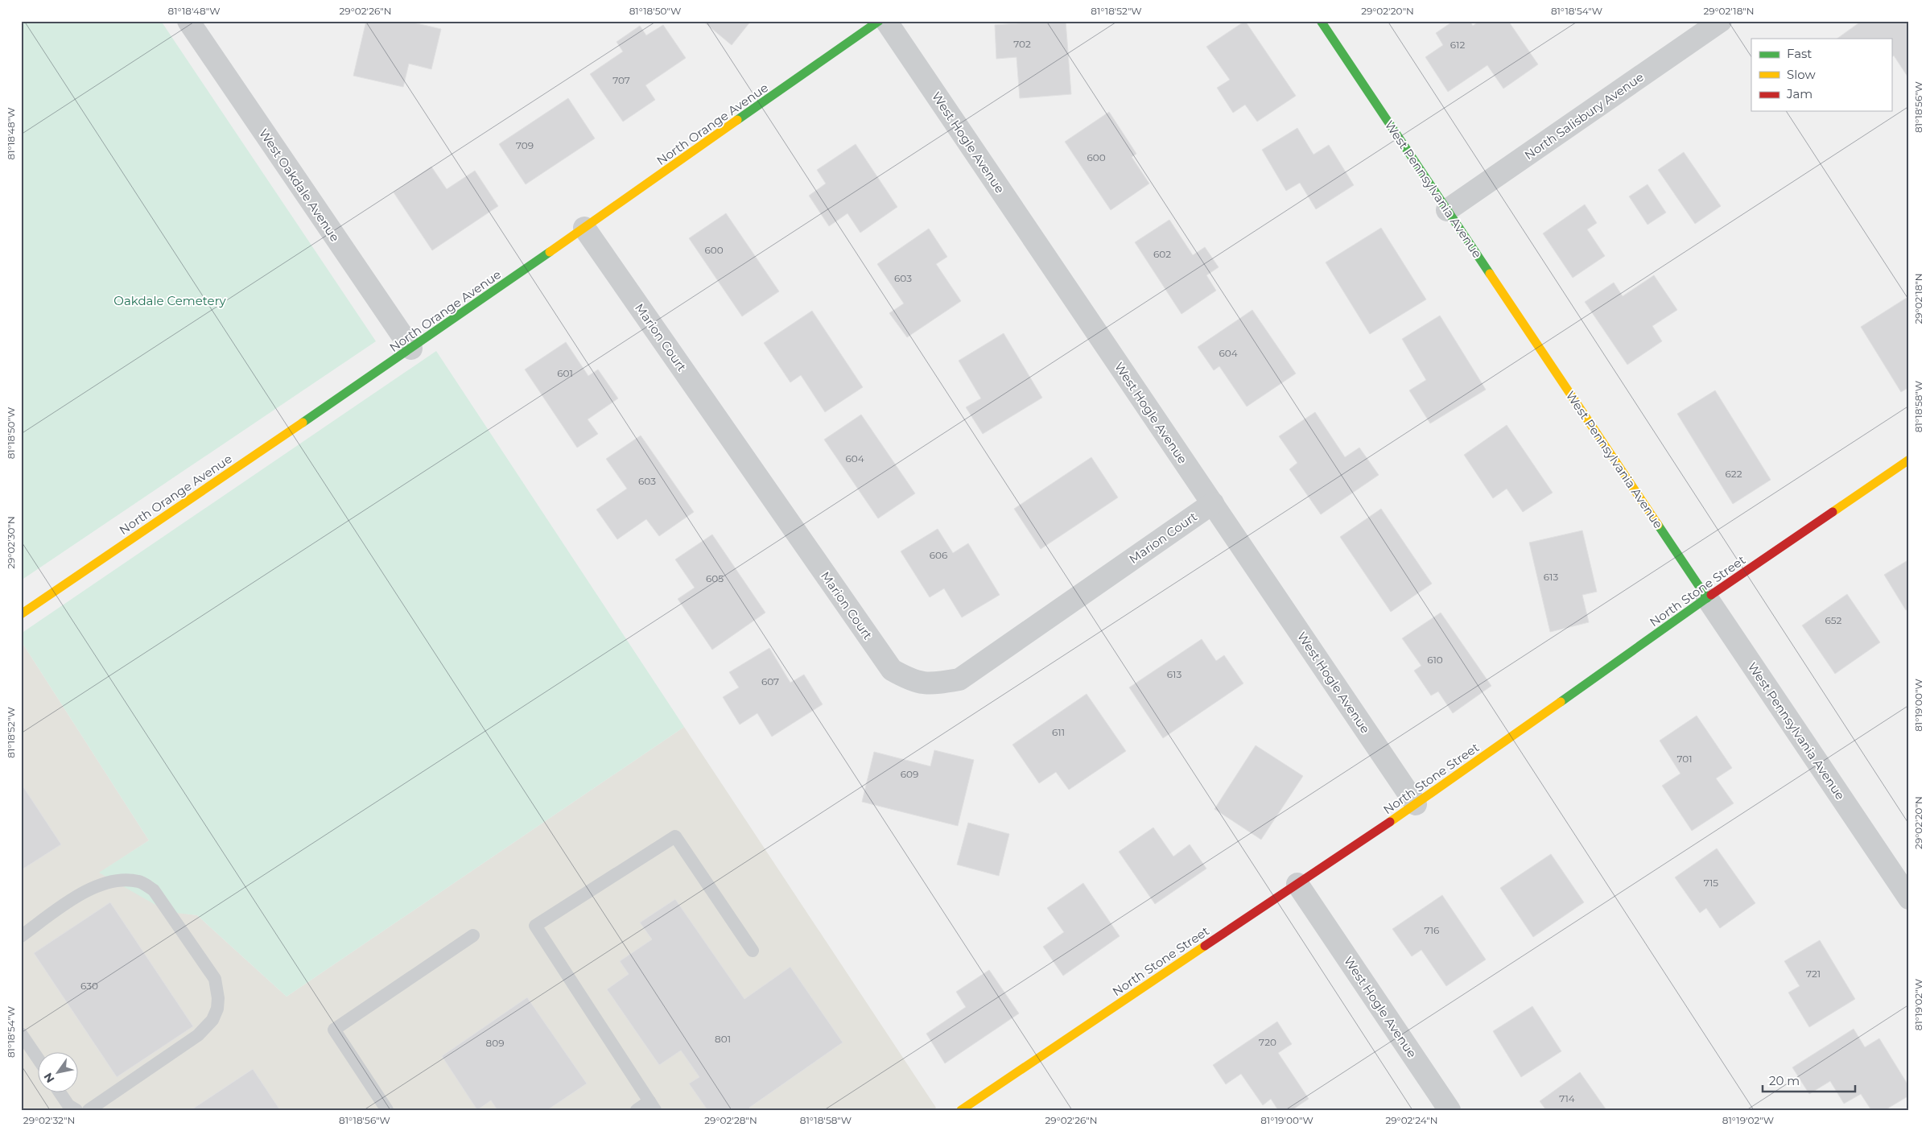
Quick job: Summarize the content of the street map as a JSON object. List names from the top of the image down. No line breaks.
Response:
{"streets":{"street":["North Salisbury Avenue","North Orange Avenue","West Hogle Avenue","West Oakdale Avenue","West Pennsylvania Avenue","Marion Court","North Stone Street"]},"crossings":[["North Salisbury Avenue","West Pennsylvania Avenue"],["North Orange Avenue","West Oakdale Avenue"],["North Orange Avenue","Marion Court"],["West Hogle Avenue","Marion Court"],["West Hogle Avenue","North Stone Street"],["West Pennsylvania Avenue","North Stone Street"]],"parks":["Oakdale Cemetery"],"house_numbers":["702","612","707","709","600","600","602","603","604","601","604","622","603","606","613","605","652","610","613","607","611","701","609","715","716","721","630","801","720","809","714"],"legend":["Fast","Slow","Jam"],"scale_bar":"20 m","north":"bottom left","coordinates":["81°18'48\"W","29°02'26\"N","81°18'50\"W","81°18'52\"W","29°02'20\"N","81°18'54\"W","29°02'18\"N","81°18'56\"W","81°18'58\"W","29°02'30\"N","81°19'00\"W","81°19'02\"W","29°02'32\"N","29°02'28\"N","29°02'24\"N"]}
